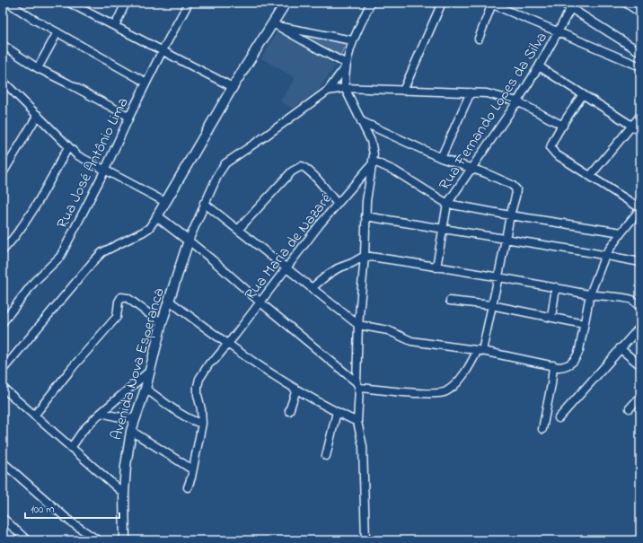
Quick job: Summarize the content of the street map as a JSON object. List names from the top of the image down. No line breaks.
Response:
{"streets":{"main road":["Avenida Nova Esperanca"],"street":["Rua Fernando Lopes da Silva","Rua José Antônio Lima","Rua Maria de Nazaré"]},"scale_bar":"100 m"}
